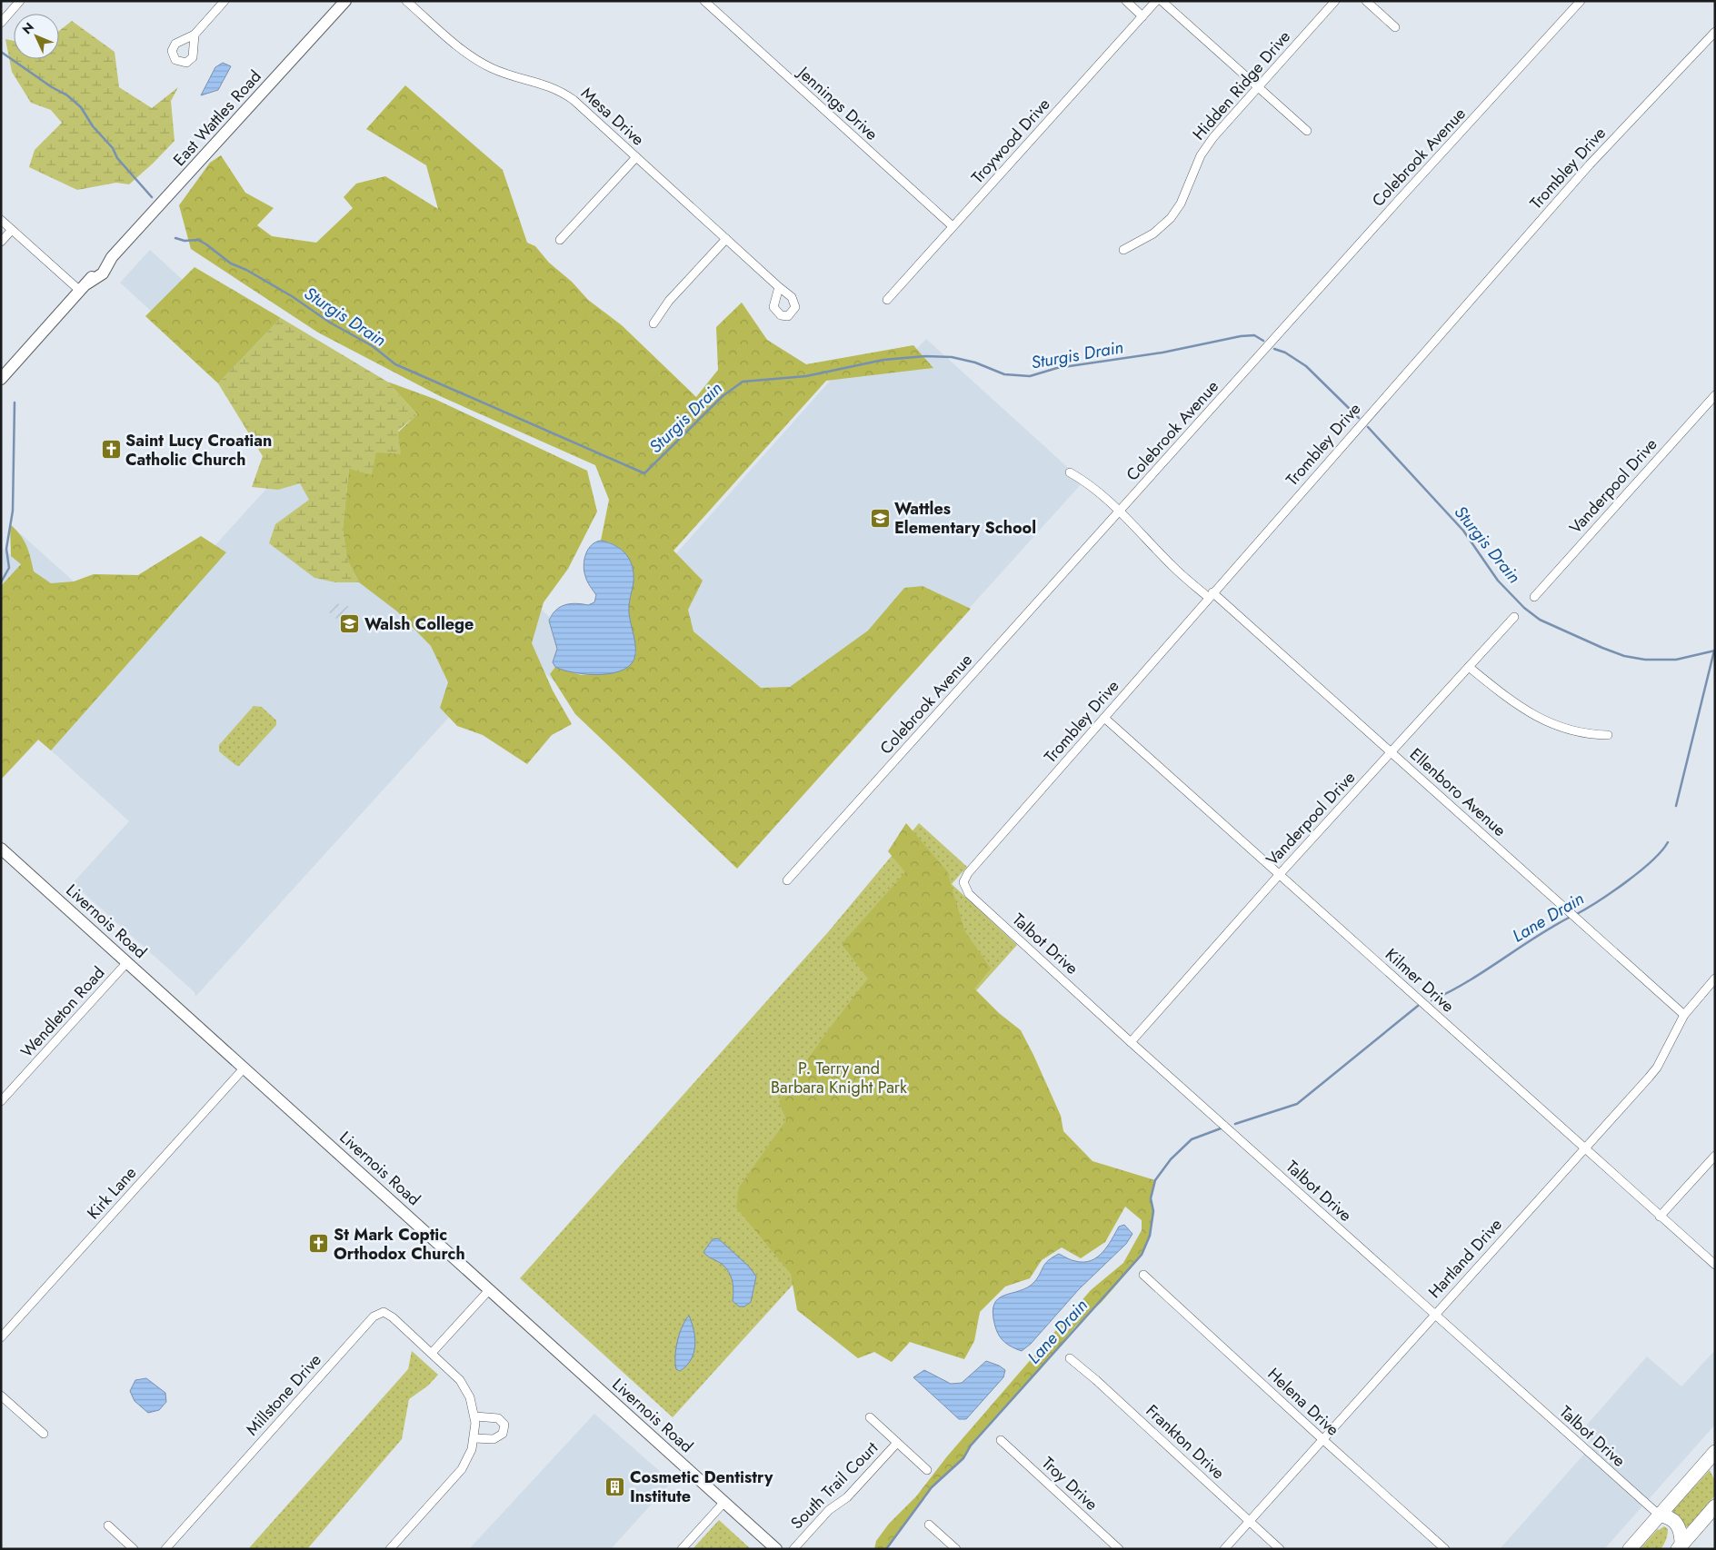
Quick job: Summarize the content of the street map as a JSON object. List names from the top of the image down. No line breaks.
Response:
{"streets":{"main road":["East Wattles Road","Livernois Road"],"street":["Hidden Ridge Drive","Jennings Drive","Mesa Drive","Troywood Drive","Colebrook Avenue","Trombley Drive","Vanderpool Drive","Ellenboro Avenue","Talbot Drive","Kilmer Drive","Wendleton Road","Kirk Lane","Hartland Drive","Millstone Drive","Helena Drive","Frankton Drive","Troy Drive","South Trail Court"]},"crossings":[["Jennings Drive","Troywood Drive"],["Colebrook Avenue","Ellenboro Avenue"],["Trombley Drive","Ellenboro Avenue"],["Trombley Drive","Talbot Drive"],["Trombley Drive","Kilmer Drive"],["Vanderpool Drive","Ellenboro Avenue"],["Vanderpool Drive","Talbot Drive"],["Vanderpool Drive","Kilmer Drive"],["Ellenboro Avenue","Hartland Drive"],["Livernois Road","Wendleton Road"],["Livernois Road","Kirk Lane"],["Talbot Drive","Hartland Drive"],["Kilmer Drive","Hartland Drive"],["Hartland Drive","Helena Drive"],["Hartland Drive","Frankton Drive"]],"water":["Sturgis Drain","Lane Drain"],"parks":["P. Terry and Barbara Knight Park"],"places":{"church":["Saint Lucy Croatian Catholic Church","St Mark Coptic Orthodox Church"],"school or university":["Wattles Elementary School","Walsh College"],"building":["Cosmetic Dentistry Institute"]},"north":"top left"}
